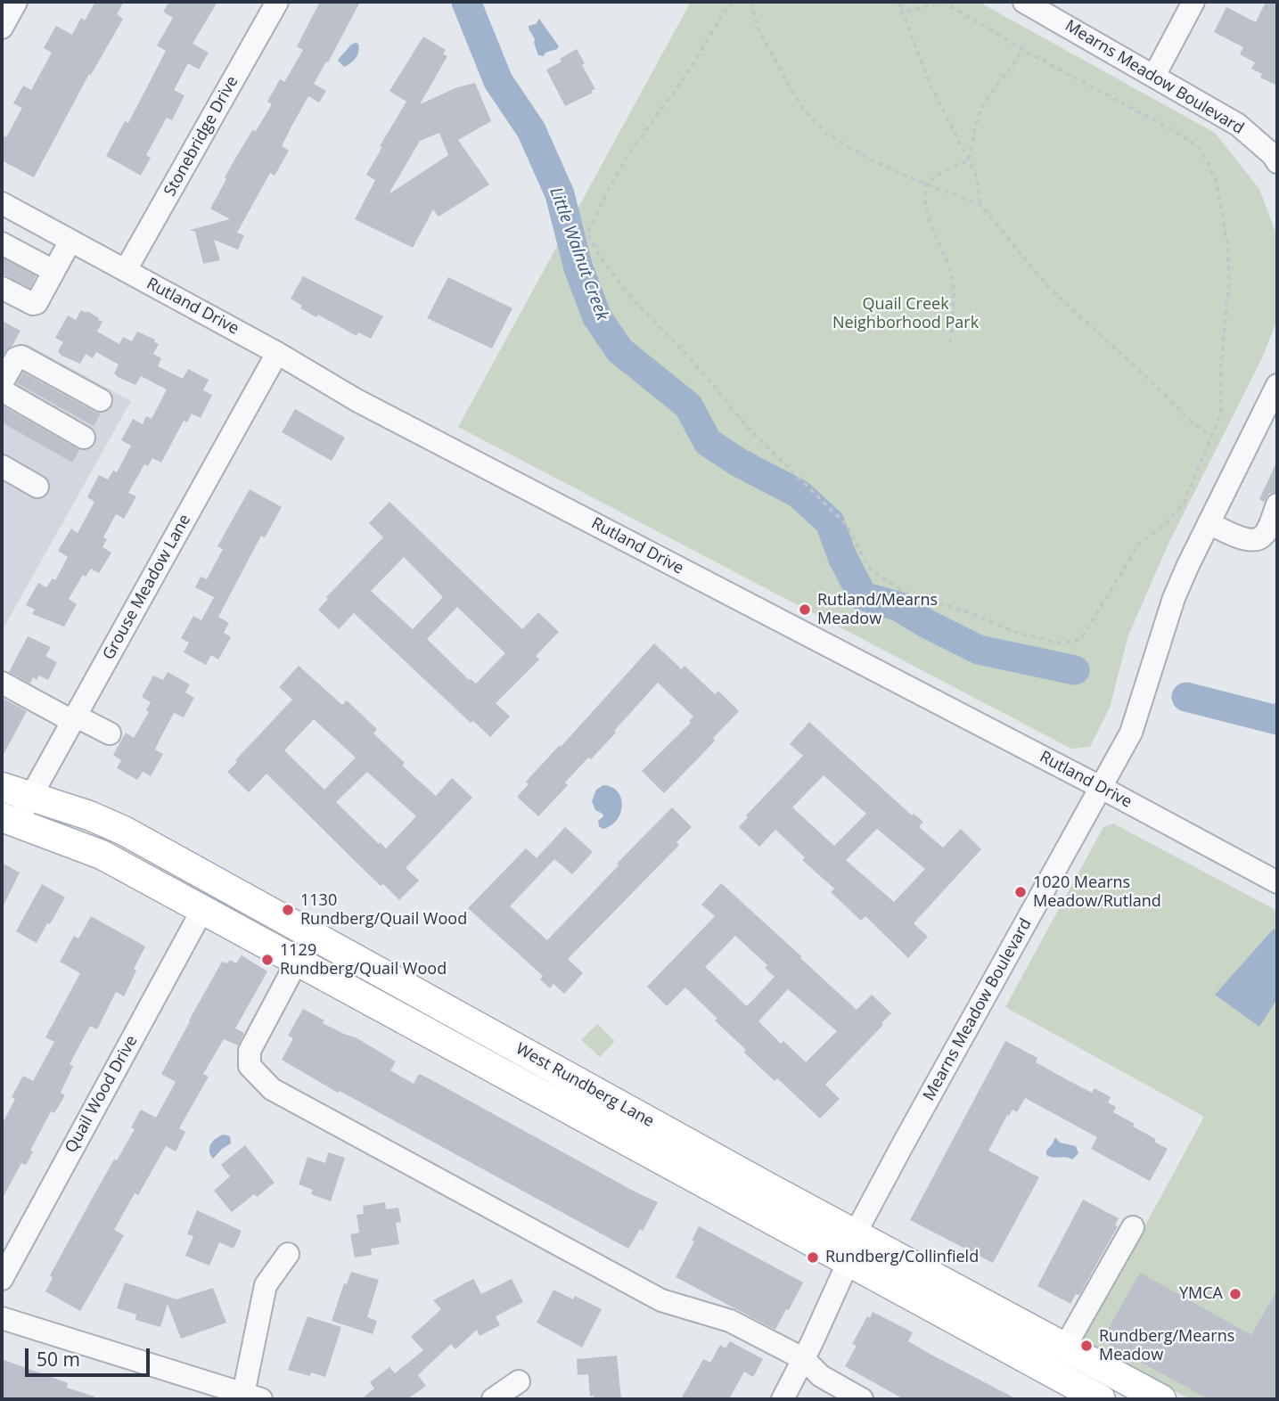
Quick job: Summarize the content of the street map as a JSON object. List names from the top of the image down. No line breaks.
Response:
{"streets":{"main road":["West Rundberg Lane"],"street":["Mearns Meadow Boulevard","Stonebridge Drive","Rutland Drive","Grouse Meadow Lane","Quail Wood Drive"]},"crossings":[["Mearns Meadow Boulevard","Rutland Drive"],["Mearns Meadow Boulevard","West Rundberg Lane"],["Stonebridge Drive","Rutland Drive"],["Rutland Drive","Grouse Meadow Lane"],["Grouse Meadow Lane","West Rundberg Lane"],["West Rundberg Lane","Quail Wood Drive"]],"water":["Little Walnut Creek"],"parks":["Quail Creek Neighborhood Park"],"places":["Rutland/Mearns Meadow","1020 Mearns Meadow/Rutland","1130 Rundberg/Quail Wood","1129 Rundberg/Quail Wood","Rundberg/Collinfield","YMCA","Rundberg/Mearns Meadow"],"scale_bar":"50 m"}
